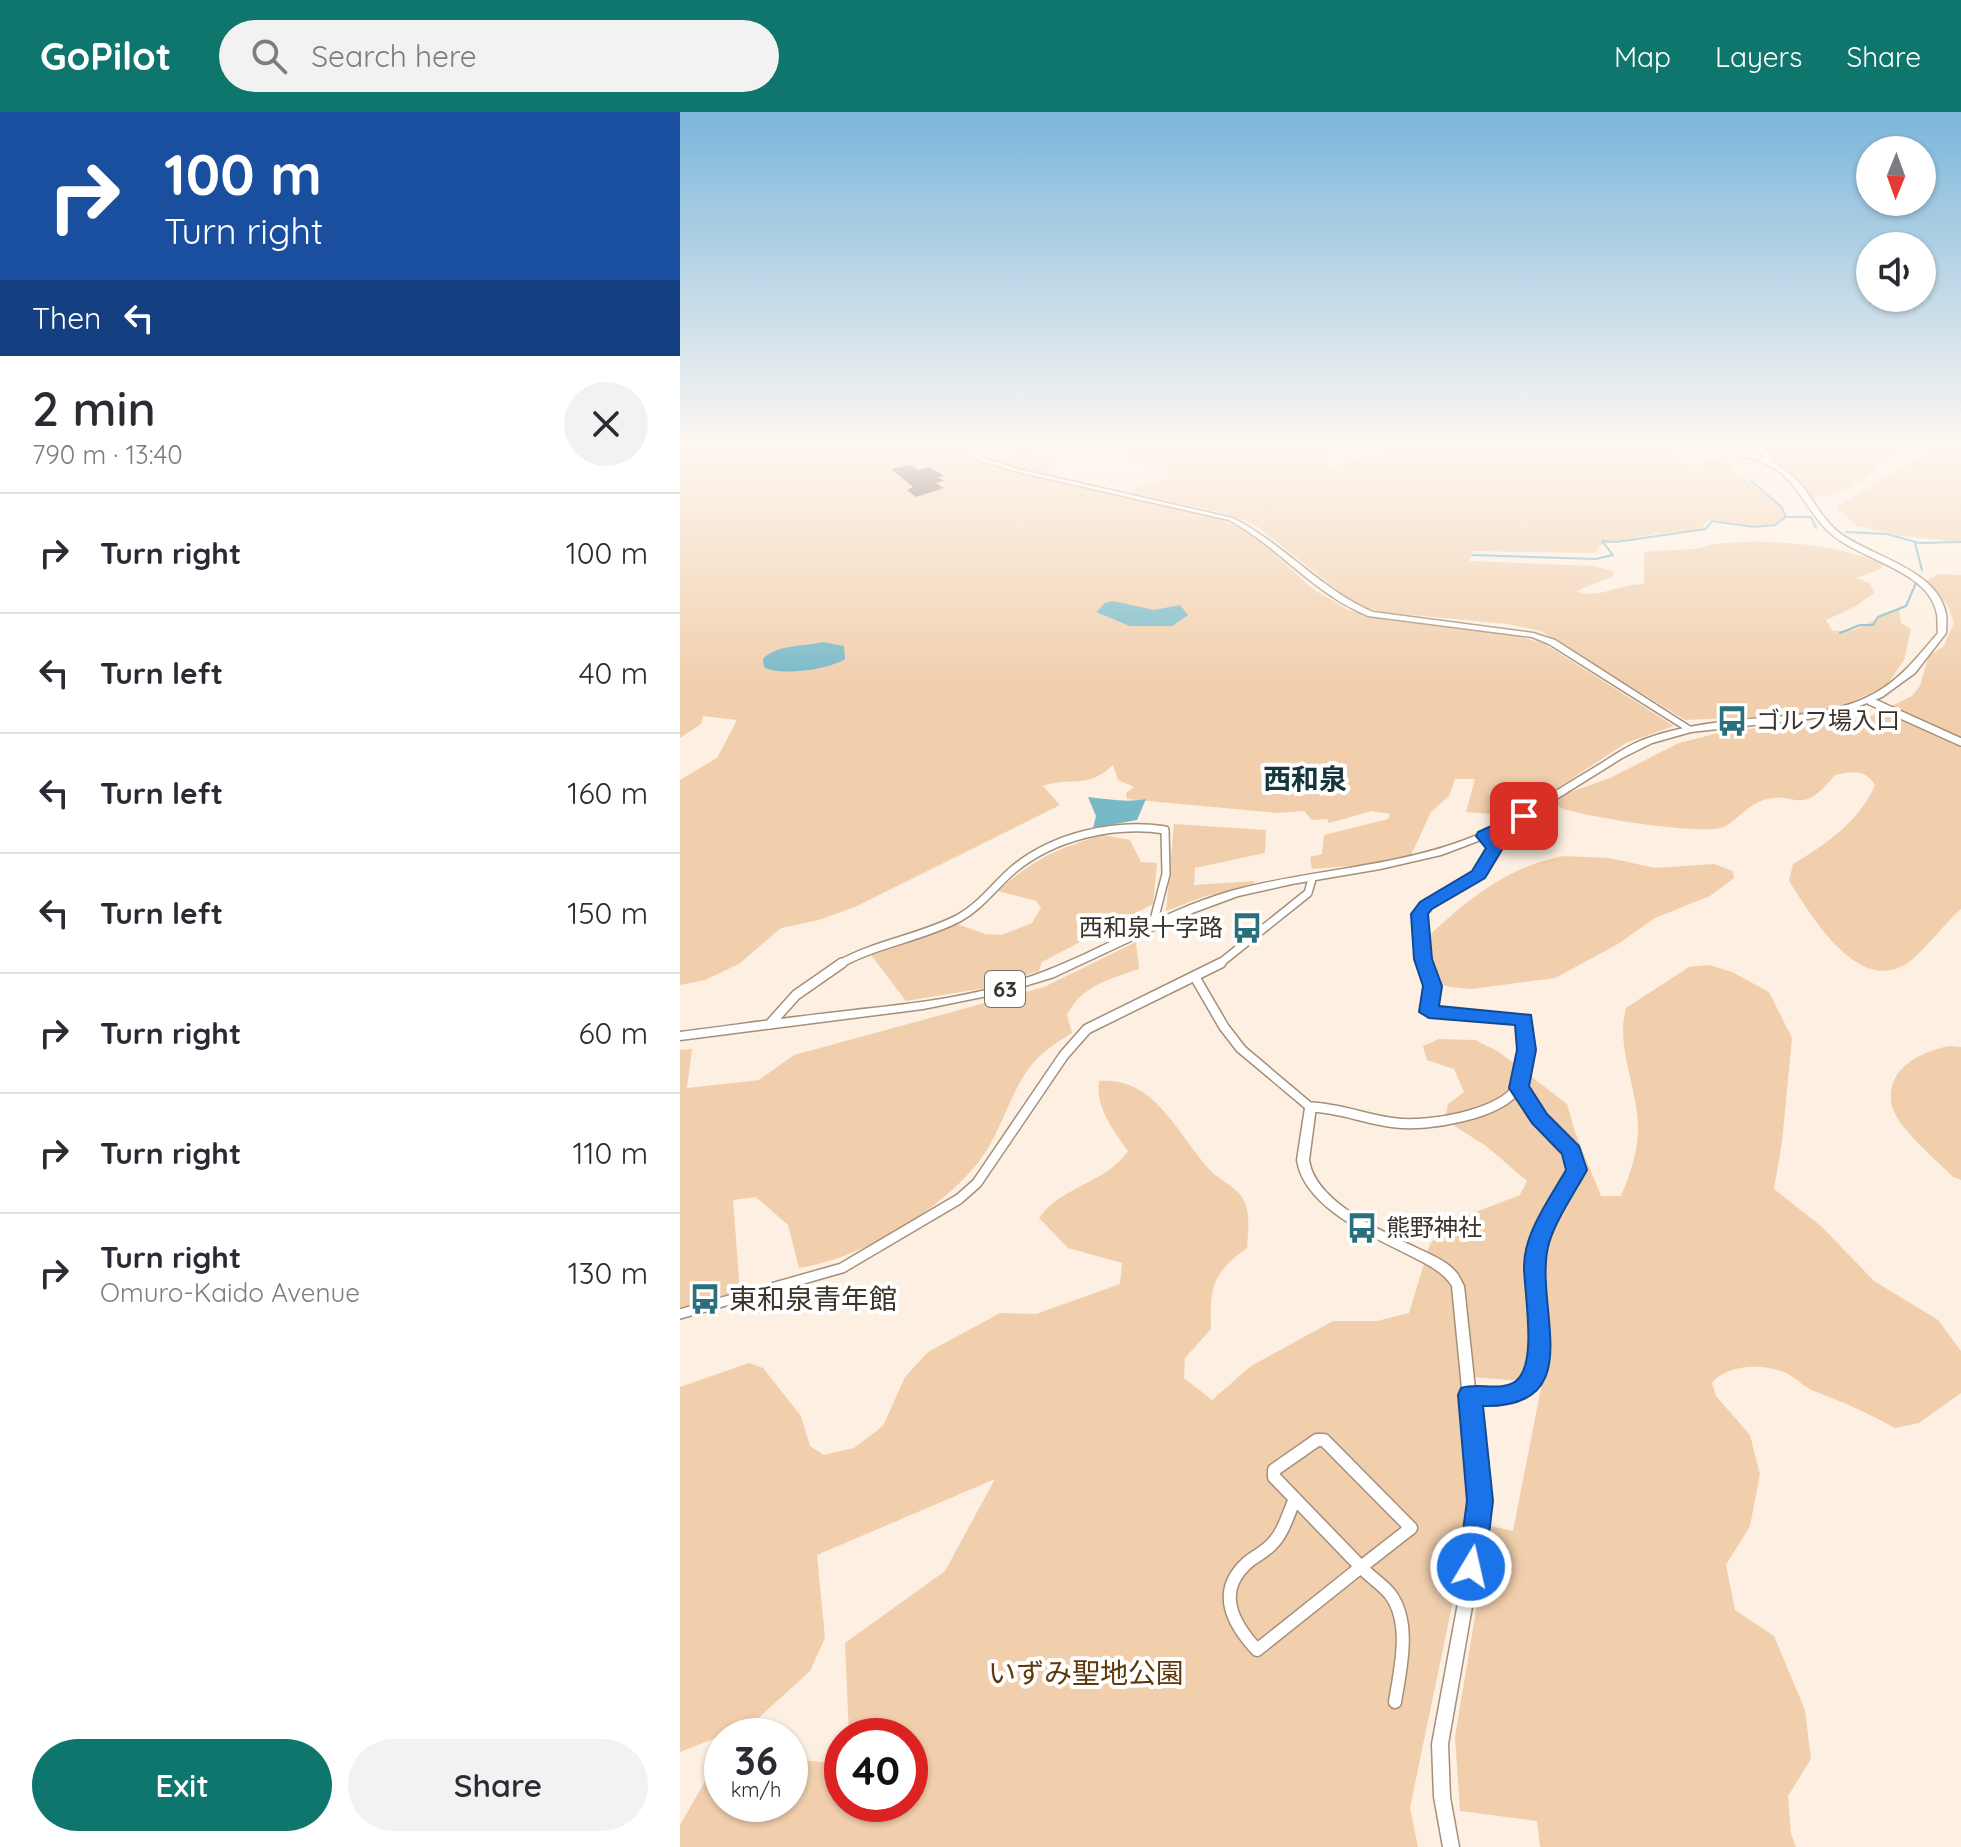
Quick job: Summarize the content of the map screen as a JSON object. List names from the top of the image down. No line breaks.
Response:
{"streets":{"main road":["63"]},"districts":["西和泉"],"parks":["いずみ聖地公園"],"places":{"bus stop":["ゴルフ場入口","西和泉十字路","熊野神社","東和泉青年館"]},"north":"bottom","page":{"header":"GoPilot","search":"Search here","nav":["Map","Layers","Share"],"turn":["100 m","Turn right"],"then":"Then","heading":["2 min","790 m · 13:40"],"list":[{"name":"Turn right","value":"100 m"},{"name":"Turn left","value":"40 m"},{"name":"Turn left","value":"160 m"},{"name":"Turn left","value":"150 m"},{"name":"Turn right","value":"60 m"},{"name":"Turn right","value":"110 m"},{"name":"Turn right","note":"Omuro-Kaido Avenue","value":"130 m"}],"speed":"36 km/h","limit":"40","buttons":["Exit","Share"]}}
